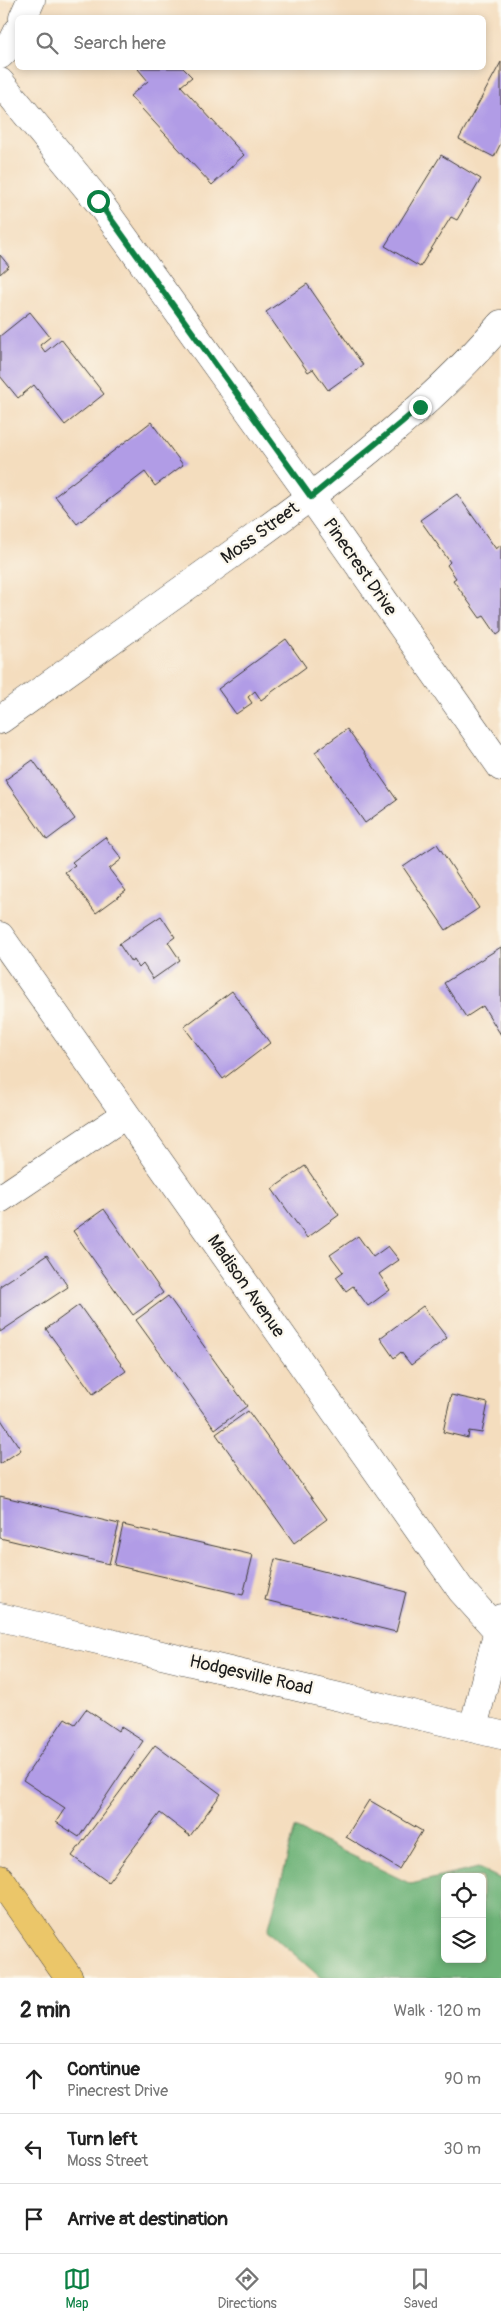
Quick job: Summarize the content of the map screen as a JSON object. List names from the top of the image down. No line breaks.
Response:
{"streets":{"street":["Moss Street","Pinecrest Drive","Madison Avenue","Hodgesville Road"]},"crossings":[["Moss Street","Pinecrest Drive"]],"page":{"search":"Search here","heading":["2 min","Walk · 120 m"],"list":[["Continue","Pinecrest Drive","90 m"],["Turn left","Moss Street","30 m"],"Arrive at destination"],"nav":["Map","Directions","Saved"]}}
